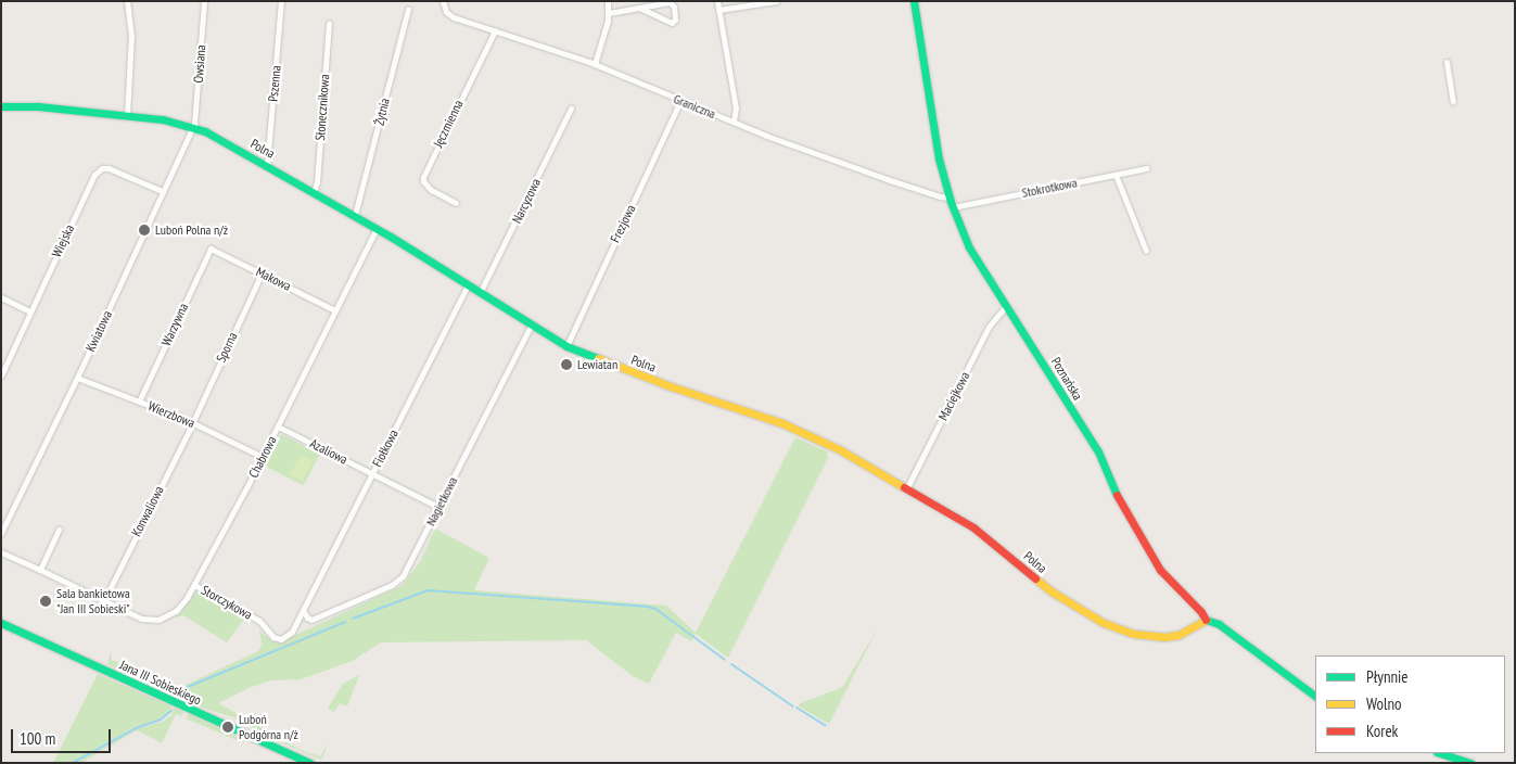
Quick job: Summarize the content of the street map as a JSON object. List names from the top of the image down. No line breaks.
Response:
{"streets":{"street":["Owsiana","Pszenna","Graniczna","Słonecznikowa","Żytnia","Jęczmienna","Polna","Stokrotkowa","Narcyzowa","Frezjowa","Wiejska","Makowa","Warzywna","Kwiatowa","Sporna","Poznańska","Maciejkowa","Wierzbowa","Fiołkowa","Azaliowa","Chabrowa","Nagietkowa","Konwaliowa","Storczykowa","Jana III Sobieskiego"]},"crossings":[["Owsiana","Polna"],["Owsiana","Kwiatowa"],["Pszenna","Polna"],["Graniczna","Jęczmienna"],["Graniczna","Frezjowa"],["Graniczna","Poznańska"],["Słonecznikowa","Polna"],["Żytnia","Polna"],["Polna","Narcyzowa"],["Polna","Frezjowa"],["Polna","Kwiatowa"],["Polna","Poznańska"],["Polna","Maciejkowa"],["Polna","Fiołkowa"],["Polna","Chabrowa"],["Polna","Nagietkowa"],["Stokrotkowa","Poznańska"],["Wiejska","Kwiatowa"],["Makowa","Warzywna"],["Makowa","Sporna"],["Makowa","Chabrowa"],["Warzywna","Wierzbowa"],["Kwiatowa","Wierzbowa"],["Sporna","Wierzbowa"],["Sporna","Konwaliowa"],["Poznańska","Maciejkowa"],["Wierzbowa","Chabrowa"],["Wierzbowa","Konwaliowa"],["Fiołkowa","Azaliowa"],["Fiołkowa","Nagietkowa"],["Fiołkowa","Storczykowa"],["Azaliowa","Chabrowa"],["Azaliowa","Nagietkowa"],["Chabrowa","Konwaliowa"],["Chabrowa","Storczykowa"],["Nagietkowa","Storczykowa"]],"places":["Luboń Polna n/ż","Lewiatan","Sala bankietowa \"Jan III Sobieski\"","Luboń Podgórna n/ż"],"legend":["Płynnie","Wolno","Korek"],"scale_bar":"100 m"}
